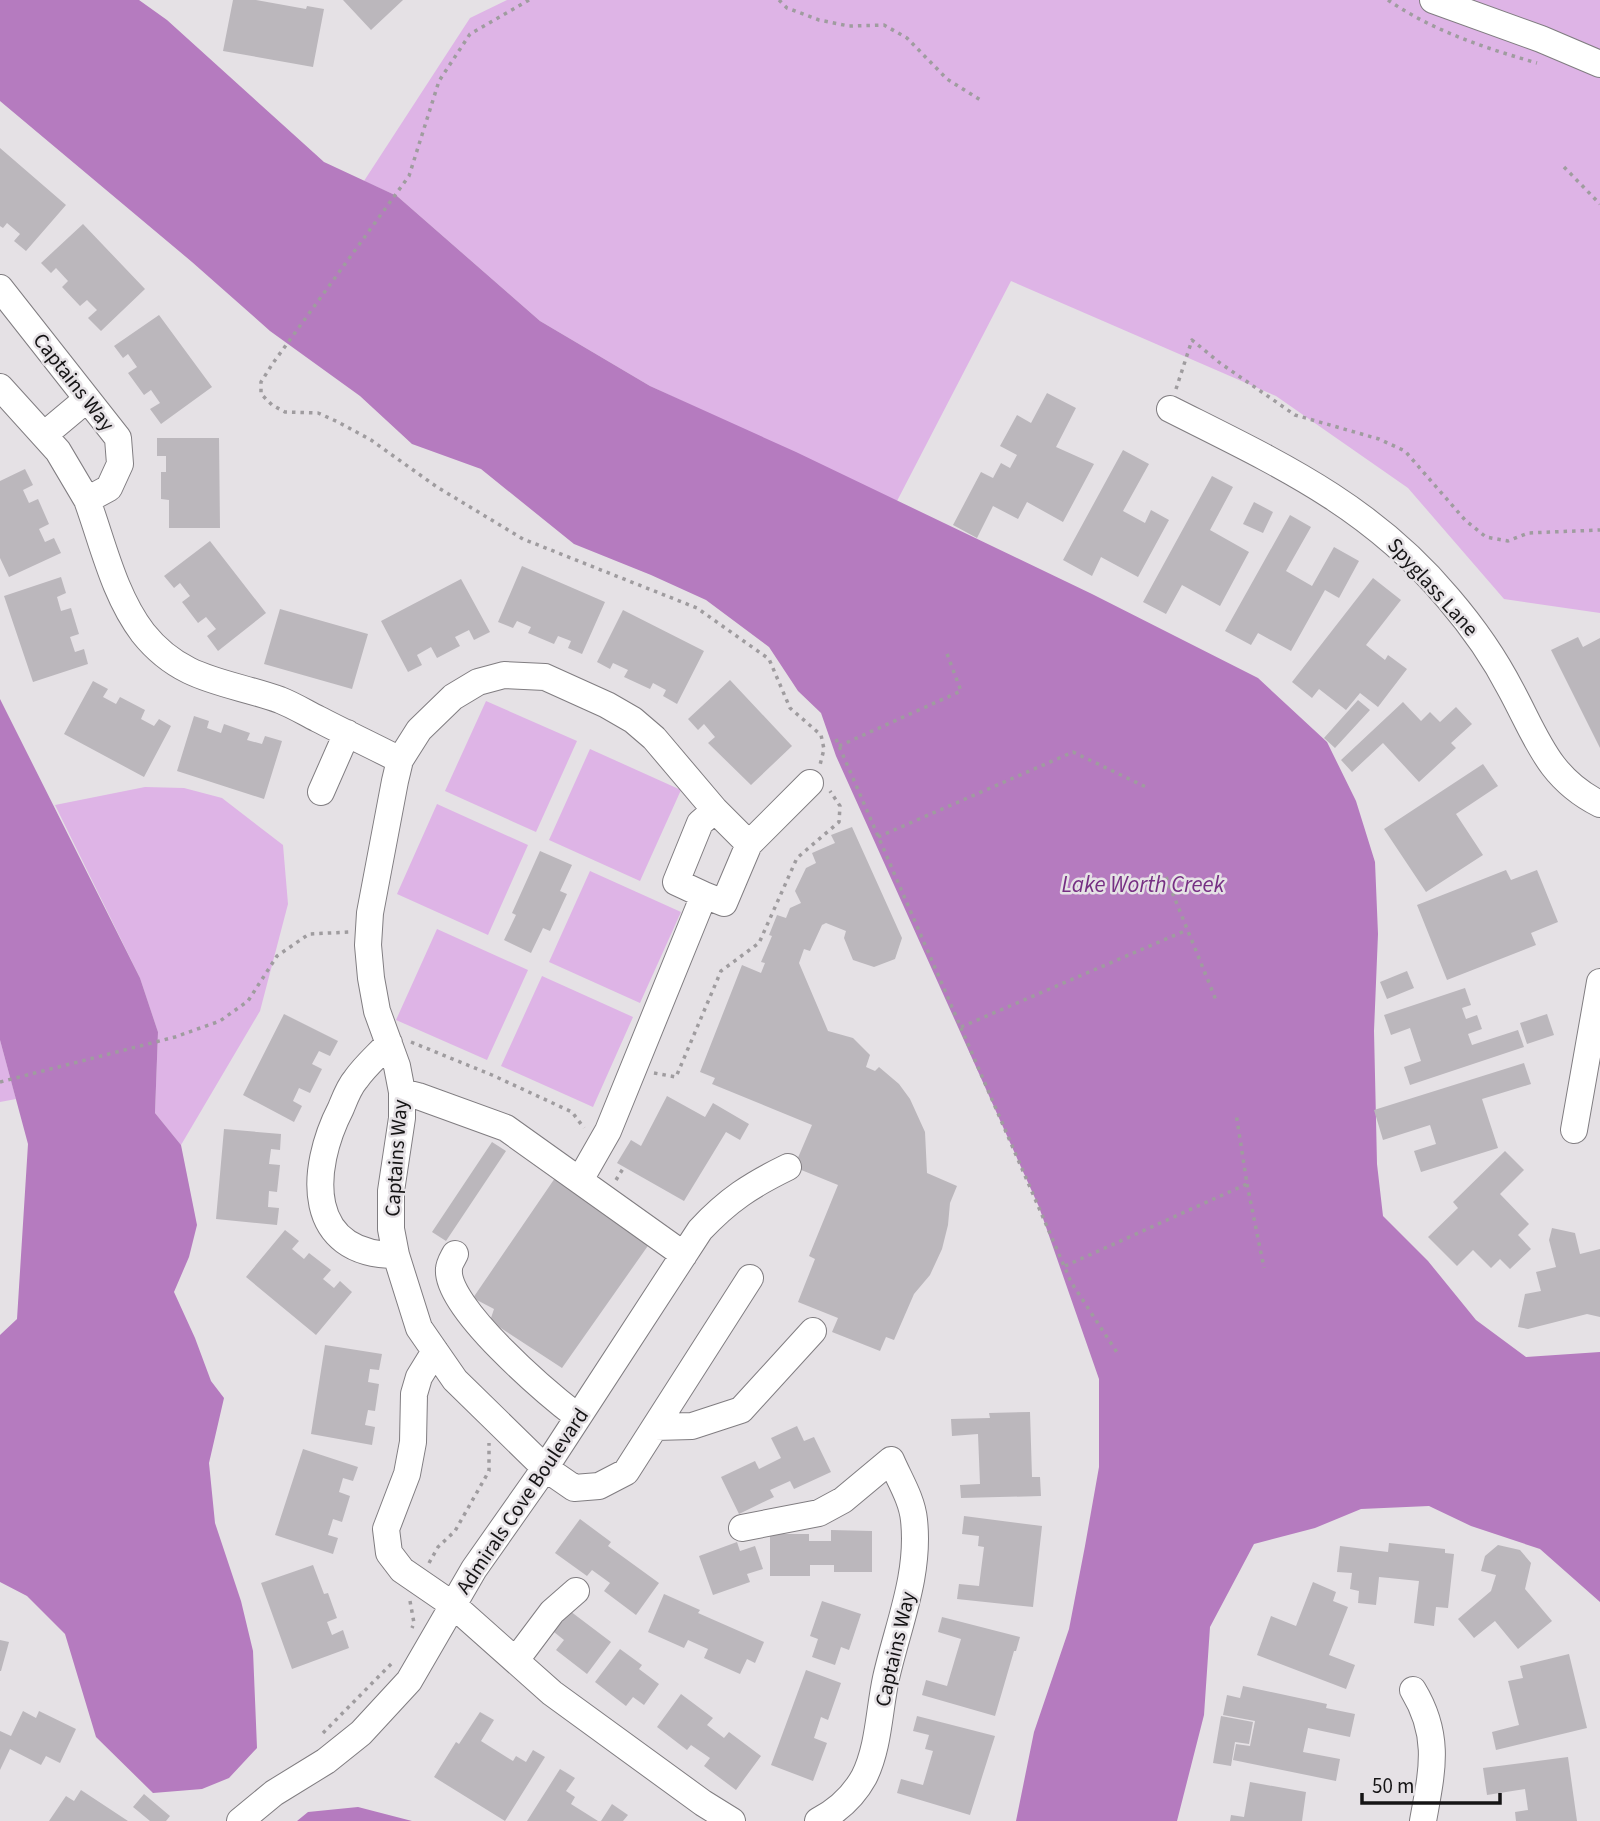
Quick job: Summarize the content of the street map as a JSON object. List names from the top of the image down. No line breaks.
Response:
{"streets":{"street":["Captains Way","Spyglass Lane","Admirals Cove Boulevard"]},"crossings":[["Captains Way","Admirals Cove Boulevard"]],"water":["Lake Worth Creek"],"scale_bar":"50 m"}
